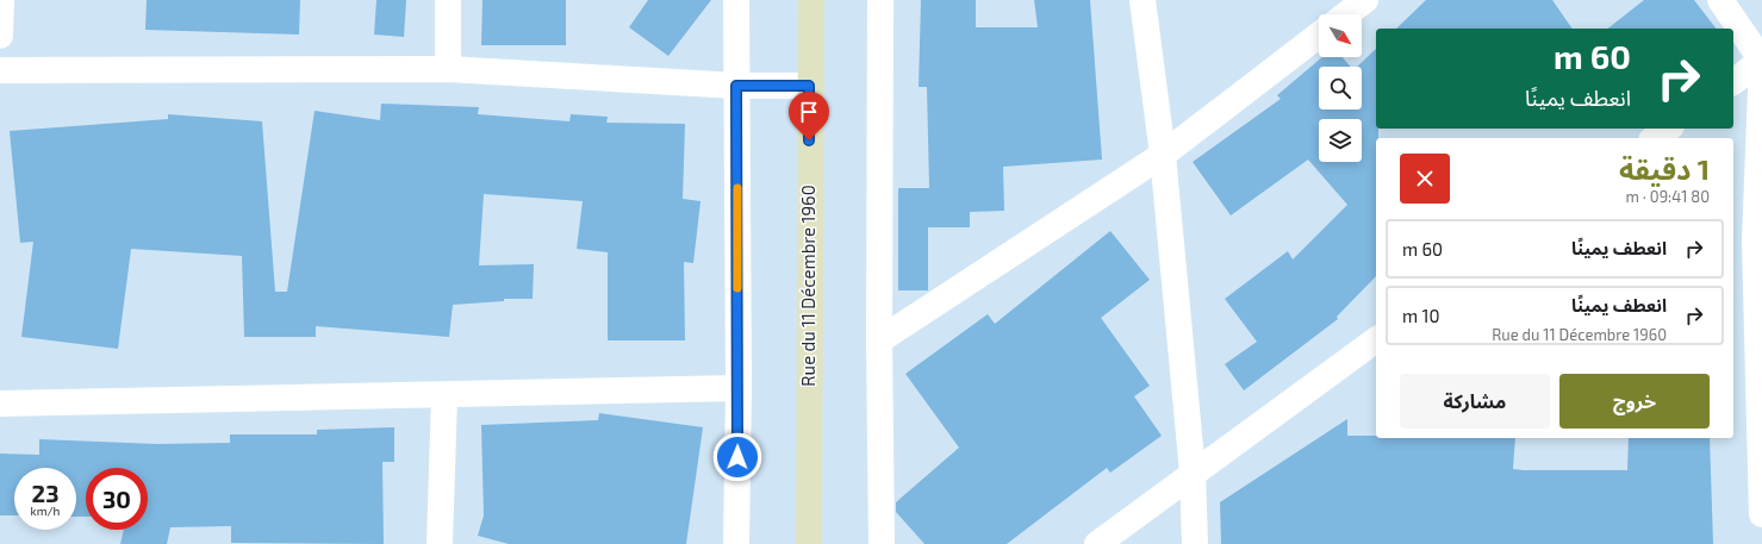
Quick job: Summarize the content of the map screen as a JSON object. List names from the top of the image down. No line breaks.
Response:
{"streets":{"main road":["Rue du 11 Décembre 1960"]},"north":"bottom right","page":{"turn":["60 m","انعطف يمينًا"],"heading":["1 دقيقة","80 m · 09:41"],"list":[{"name":"انعطف يمينًا","value":"60 m"},{"name":"انعطف يمينًا","note":"Rue du 11 Décembre 1960","value":"10 m"}],"buttons":["خروج","مشاركة"],"speed":"23 km/h","limit":"30"}}
